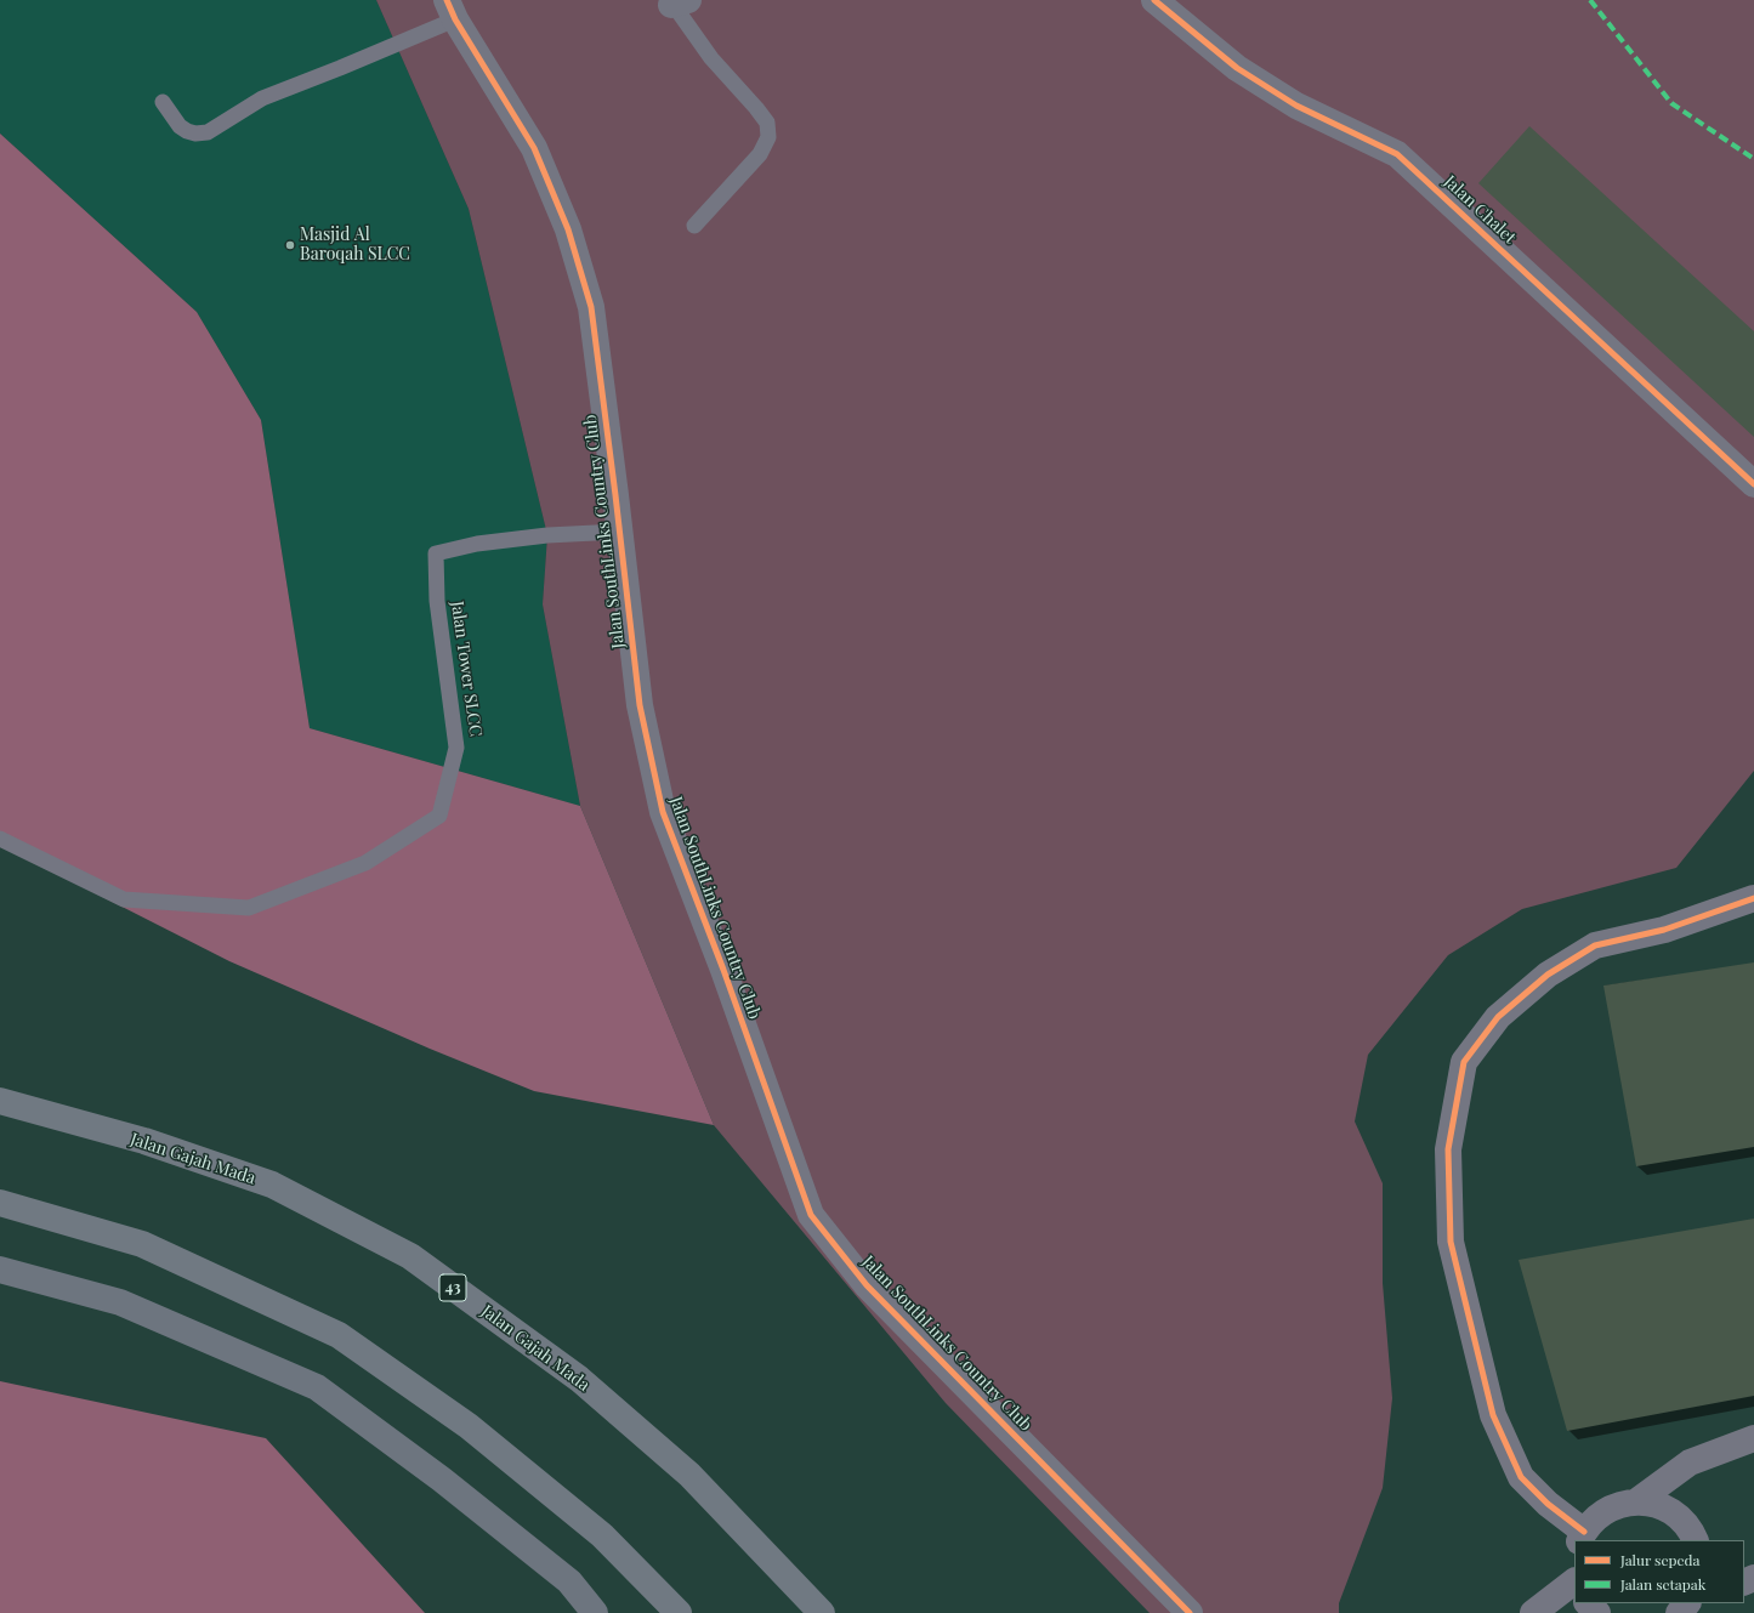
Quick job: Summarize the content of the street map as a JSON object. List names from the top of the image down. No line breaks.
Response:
{"streets":{"highway":["Jalan Gajah Mada","43"],"street":["Jalan Chalet","Jalan SouthLinks Country Club"],"lane":["Jalan Tower SLCC"]},"crossings":[["Jalan SouthLinks Country Club","Jalan Tower SLCC"]],"places":["Masjid Al Baroqah SLCC"],"legend":["Jalur sepeda","Jalan setapak"]}
